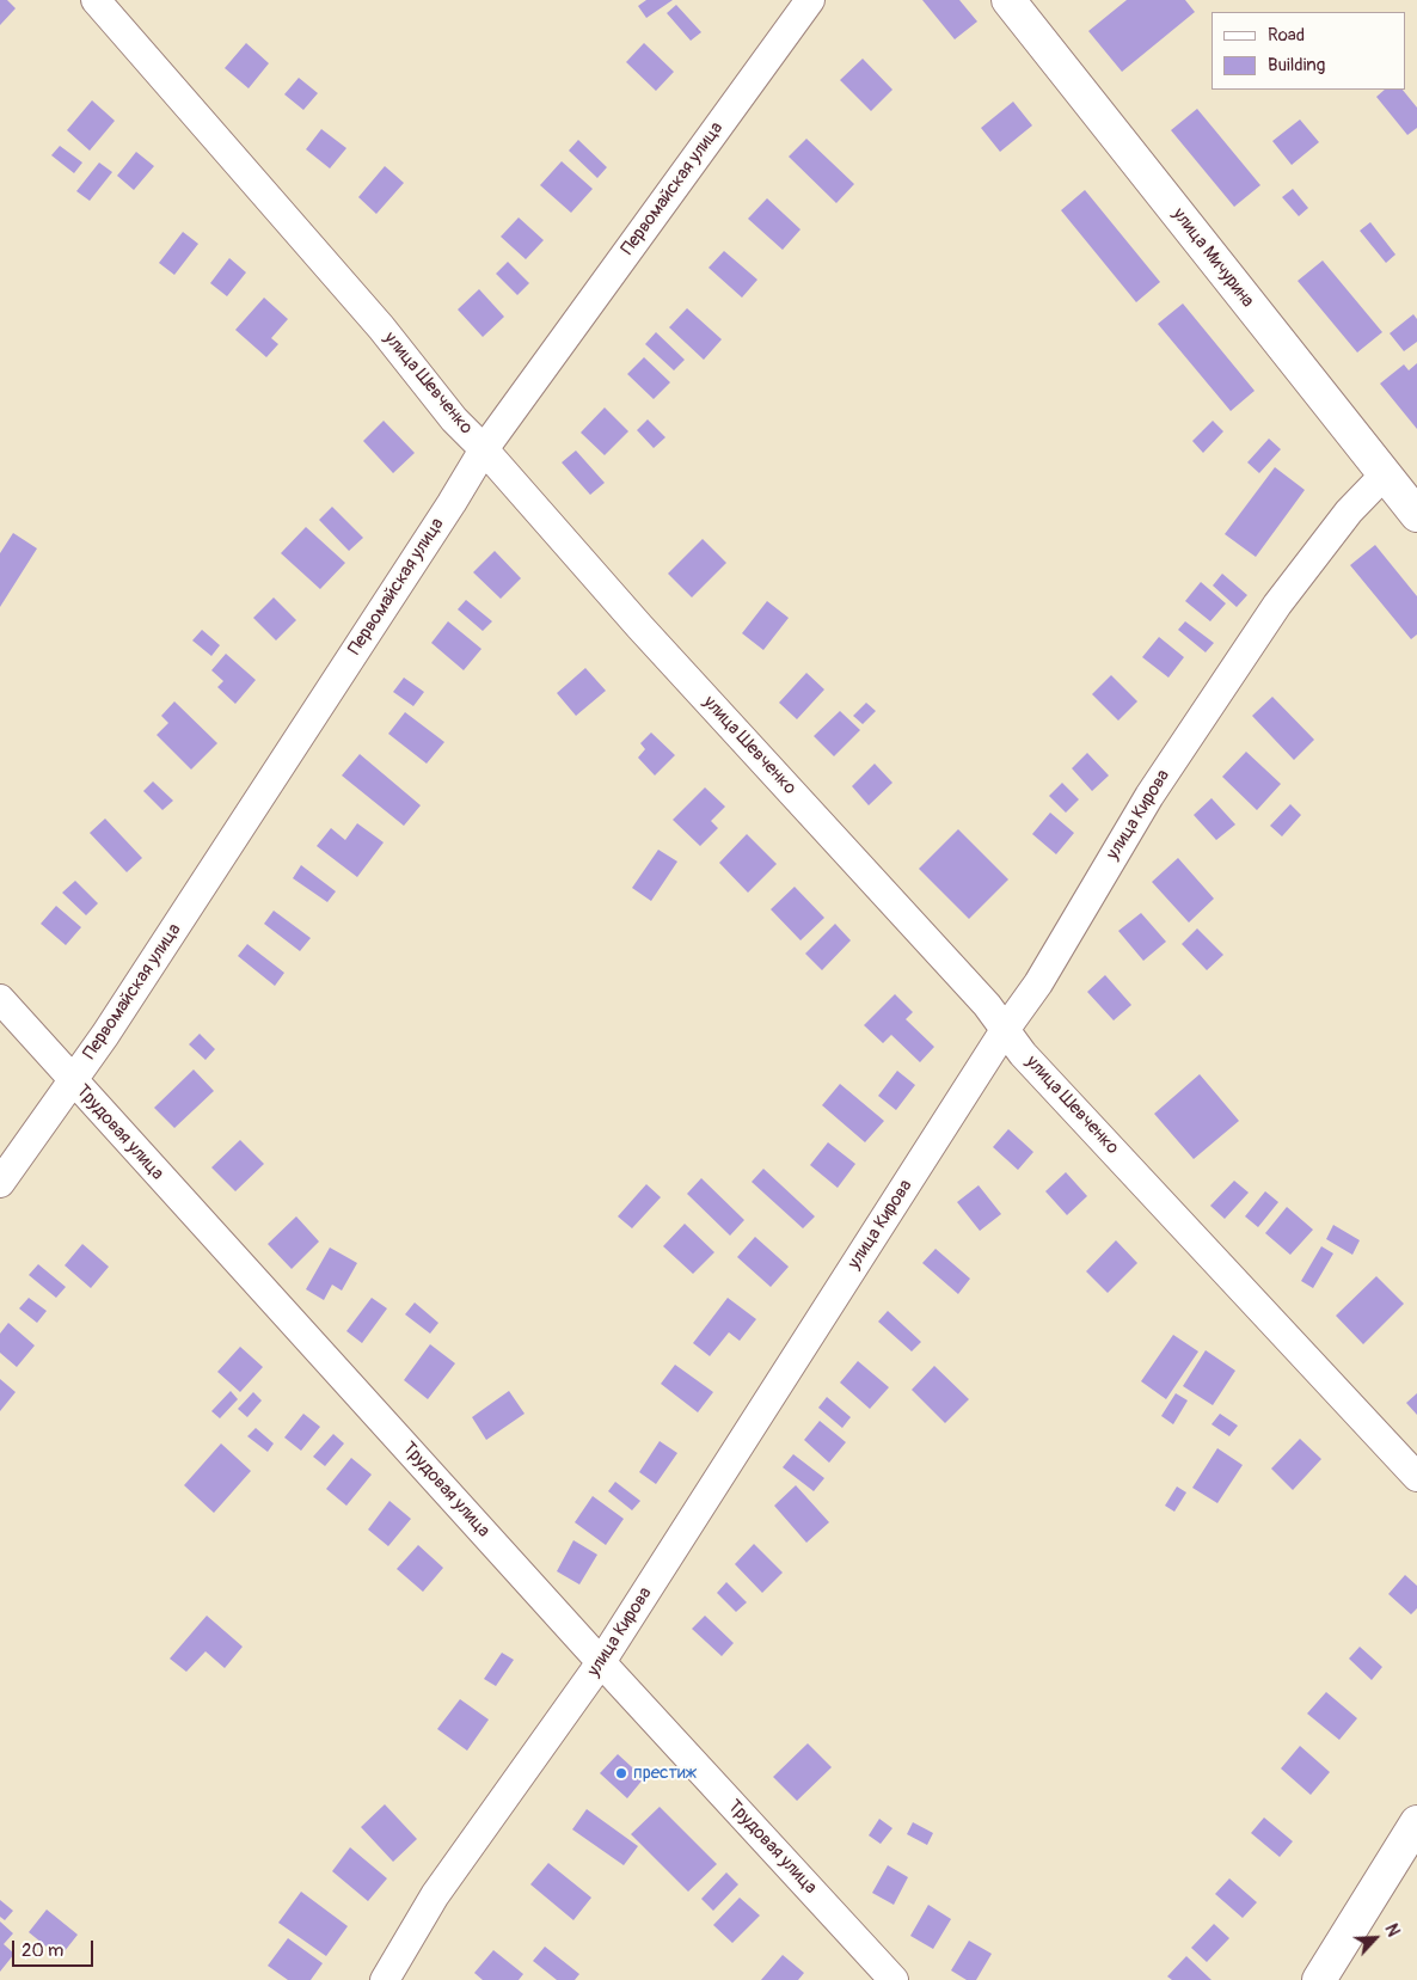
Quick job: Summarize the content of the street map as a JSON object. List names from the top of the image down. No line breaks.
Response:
{"streets":{"street":["Первомайская улица","улица Мичурина","улица Шевченко","улица Кирова","Трудовая улица"]},"crossings":[["Первомайская улица","улица Шевченко"],["Первомайская улица","Трудовая улица"],["улица Мичурина","улица Кирова"],["улица Шевченко","улица Кирова"],["улица Кирова","Трудовая улица"]],"places":["престиж"],"legend":["Road","Building"],"scale_bar":"20 m","north":"top right"}
